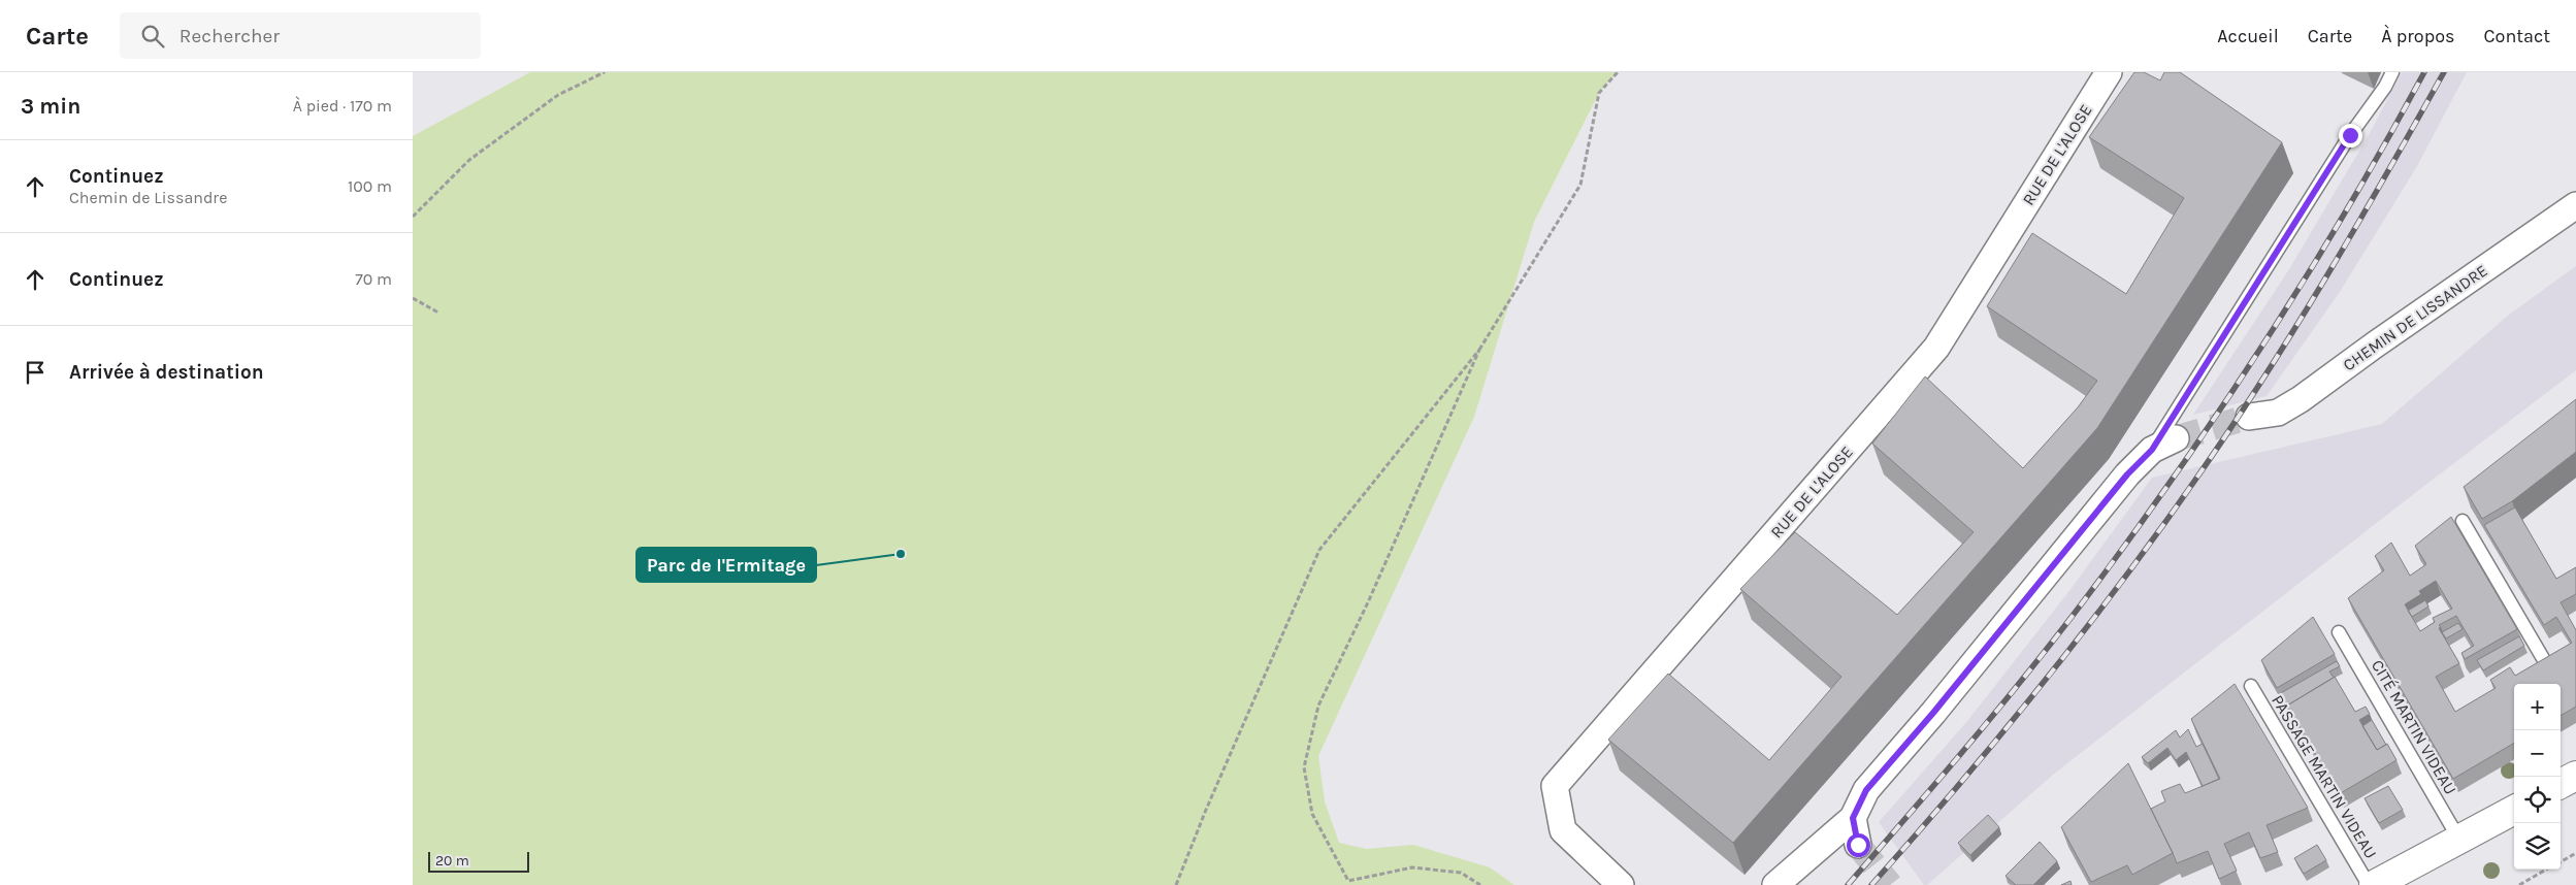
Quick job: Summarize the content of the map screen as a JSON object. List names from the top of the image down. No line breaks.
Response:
{"streets":{"street":["RUE DE L'ALOSE","CHEMIN DE LISSANDRE"],"lane":["CITÉ MARTIN VIDEAU","PASSAGE MARTIN VIDEAU"]},"places":["Parc de l'Ermitage"],"scale_bar":"20 m","page":{"header":"Carte","search":"Rechercher","nav":["Accueil","Carte","À propos","Contact"],"heading":["3 min","À pied · 170 m"],"list":[["Continuez","Chemin de Lissandre","100 m"],["Continuez","70 m"],"Arrivée à destination"],"map_buttons":["+","−"],"scale":"20 m"}}
